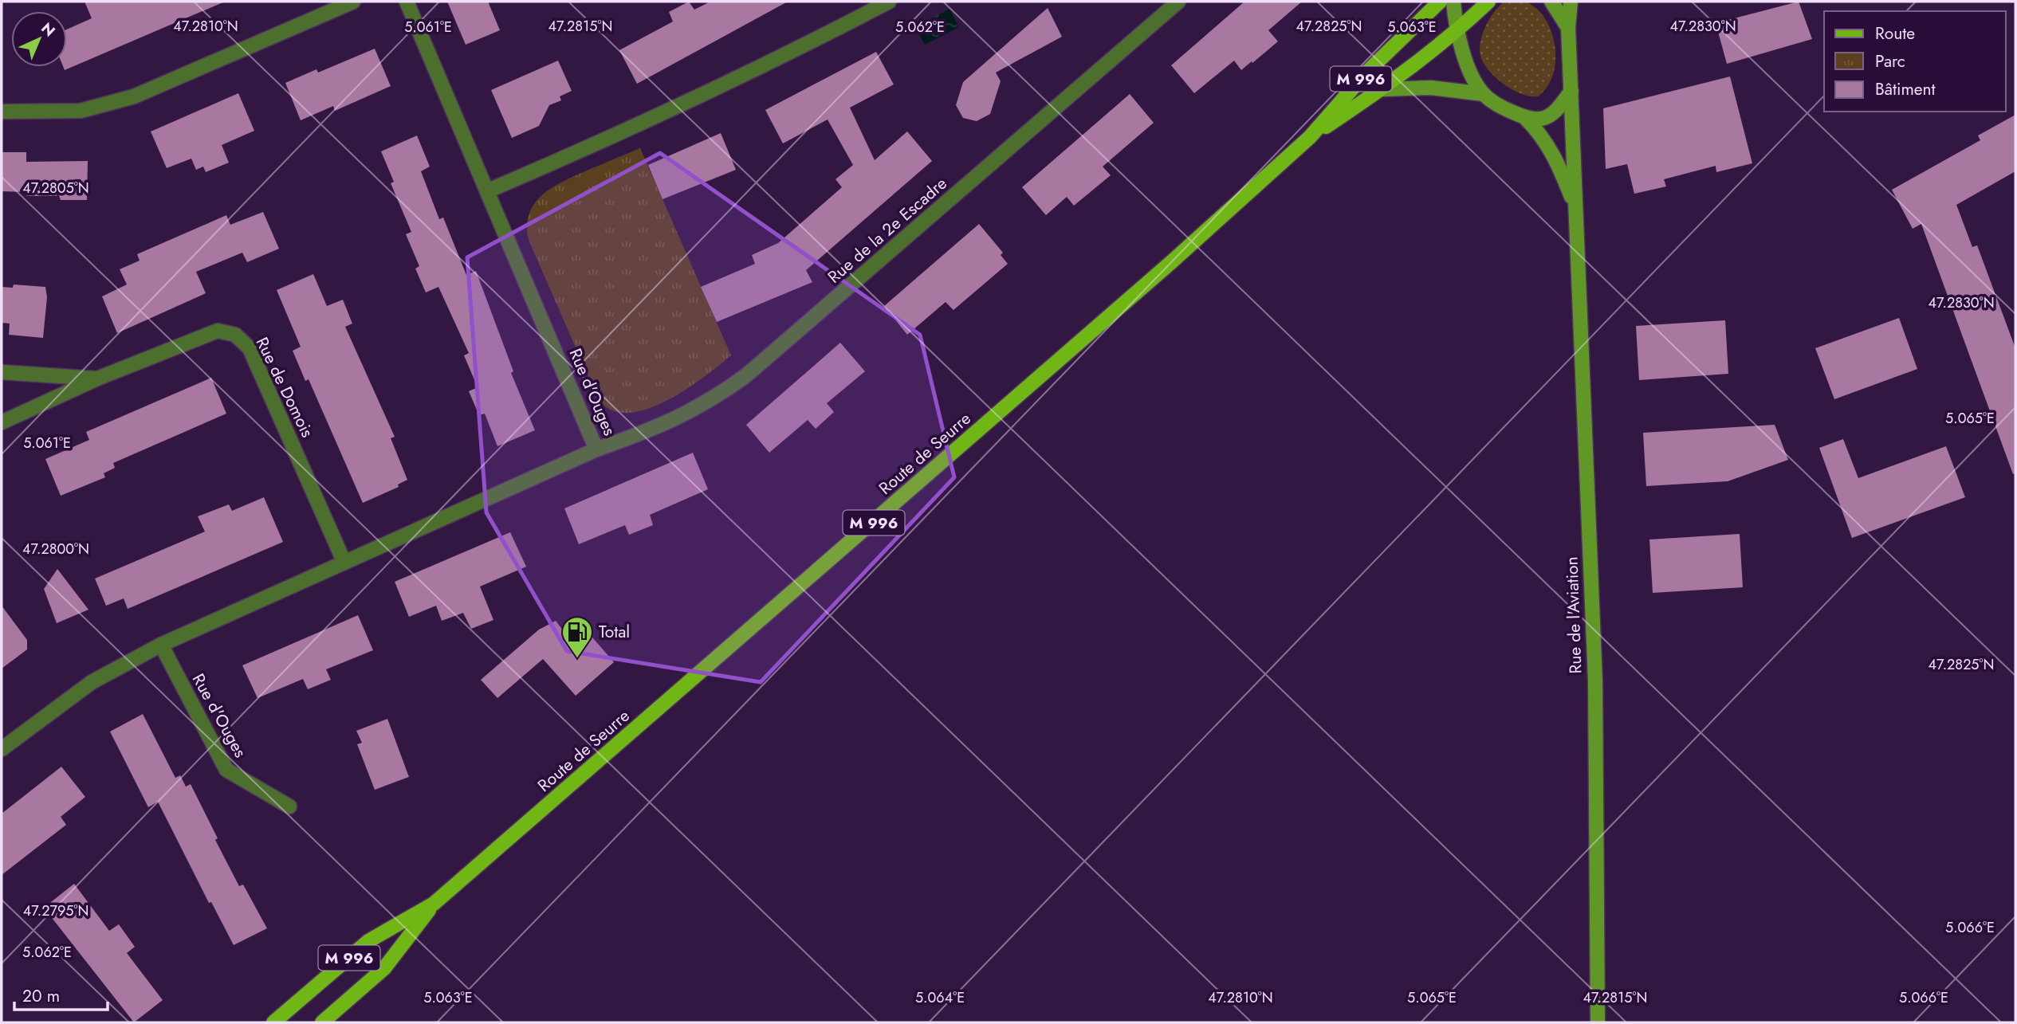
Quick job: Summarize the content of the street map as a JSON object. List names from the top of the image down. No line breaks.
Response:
{"streets":{"main road":["M 996","Route de Seurre"],"street":["Rue de la 2e Escadre","Rue de Domois","Rue d'Ouges","Rue de l'Aviation"]},"crossings":[["Rue de la 2e Escadre","Rue d'Ouges"],["Rue de Domois","Rue d'Ouges"]],"places":{"fuel station":["Total"]},"legend":["Route","Parc","Bâtiment"],"scale_bar":"20 m","north":"top right","coordinates":["47.2810°N","47.2815°N","47.2825°N","47.2830°N","5.061°E","5.062°E","5.063°E","47.2805°N","5.065°E","47.2800°N","47.2795°N","5.066°E","5.064°E"]}
